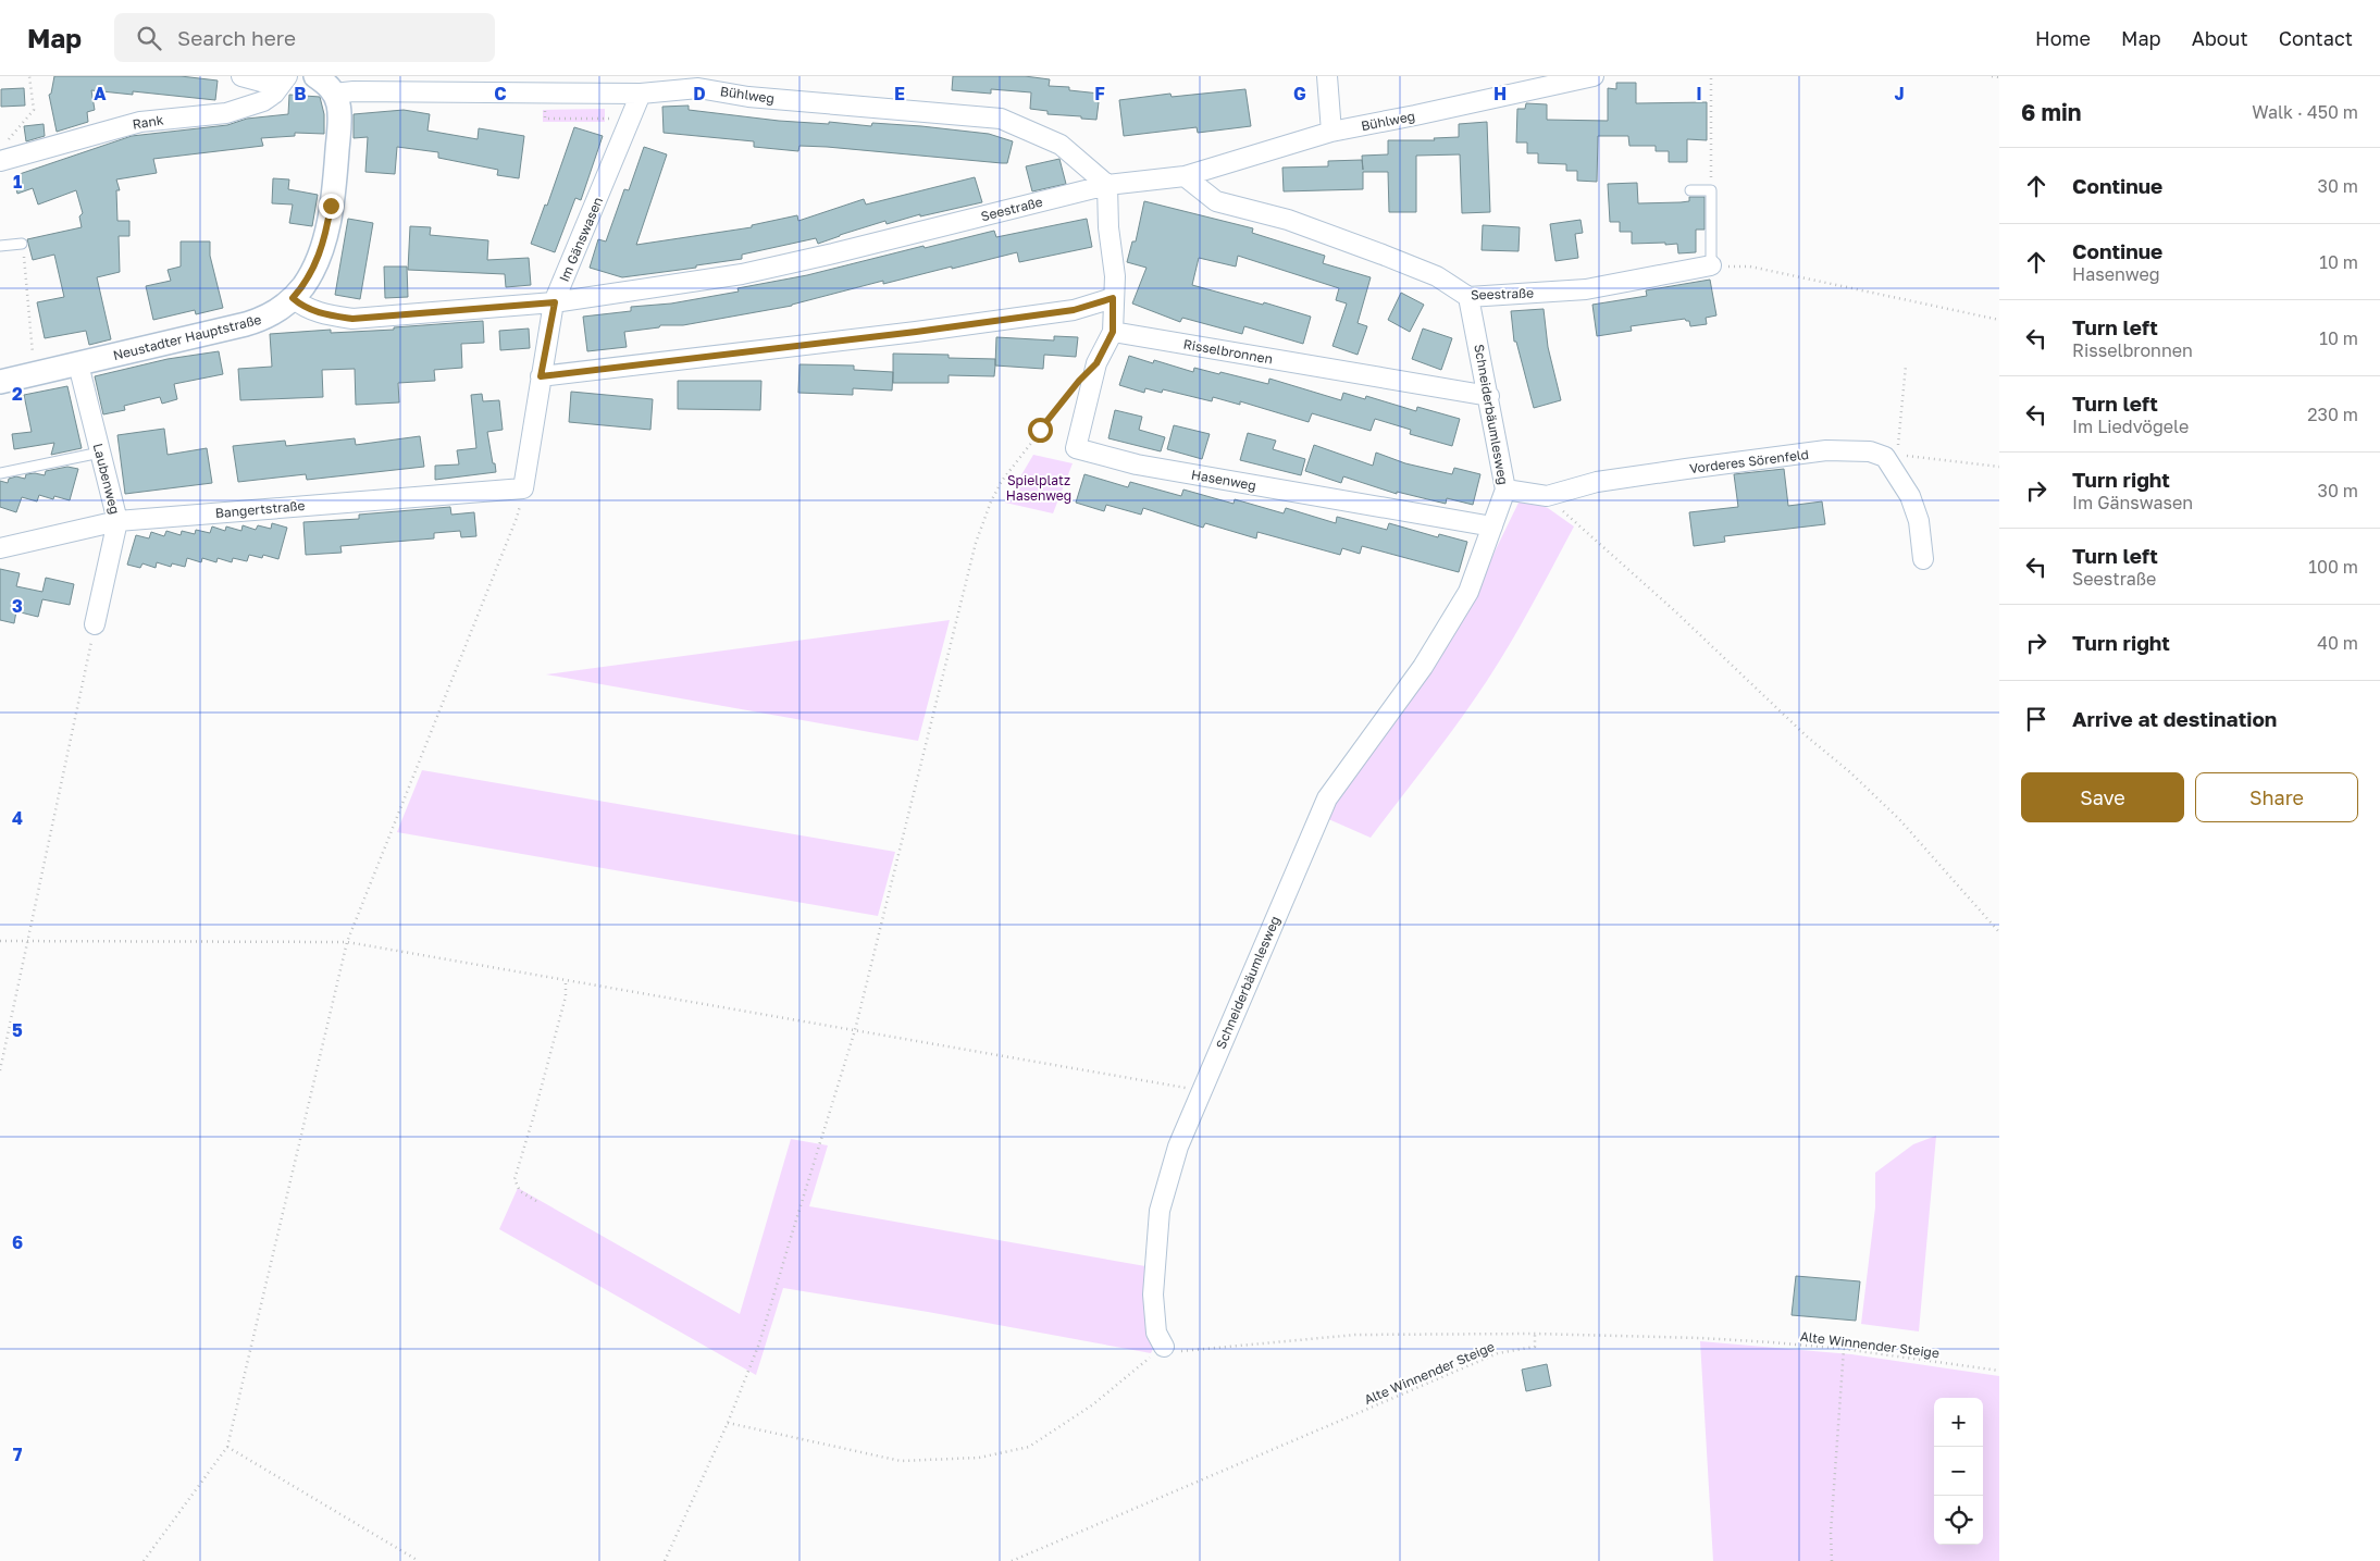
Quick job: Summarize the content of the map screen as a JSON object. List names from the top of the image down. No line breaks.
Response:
{"streets":{"street":["Bühlweg","Rank","Seestraße","Im Gänswasen","Neustadter Hauptstraße","Risselbronnen","Schneiderbäumlesweg","Vorderes Sörenfeld","Laubenweg","Hasenweg","Bangertstraße"],"path":["Alte Winnender Steige"]},"crossings":[["Bühlweg","Seestraße"],["Bühlweg","Im Gänswasen"],["Bühlweg","Neustadter Hauptstraße"],["Seestraße","Im Gänswasen"],["Seestraße","Neustadter Hauptstraße"],["Seestraße","Schneiderbäumlesweg"],["Im Gänswasen","Bangertstraße"],["Neustadter Hauptstraße","Laubenweg"],["Risselbronnen","Schneiderbäumlesweg"],["Risselbronnen","Hasenweg"],["Schneiderbäumlesweg","Vorderes Sörenfeld"],["Schneiderbäumlesweg","Hasenweg"],["Laubenweg","Bangertstraße"]],"parks":["Spielplatz Hasenweg"],"page":{"header":"Map","search":"Search here","nav":["Home","Map","About","Contact"],"heading":["6 min","Walk · 450 m"],"list":[["Continue","30 m"],["Continue","Hasenweg","10 m"],["Turn left","Risselbronnen","10 m"],["Turn left","Im Liedvögele","230 m"],["Turn right","Im Gänswasen","30 m"],["Turn left","Seestraße","100 m"],["Turn right","40 m"],"Arrive at destination"],"buttons":["Save","Share"],"map_buttons":["+","−"]},"grid":{"columns":["A","B","C","D","E","F","G","H","I","J"],"rows":["1","2","3","4","5","6","7"]}}
